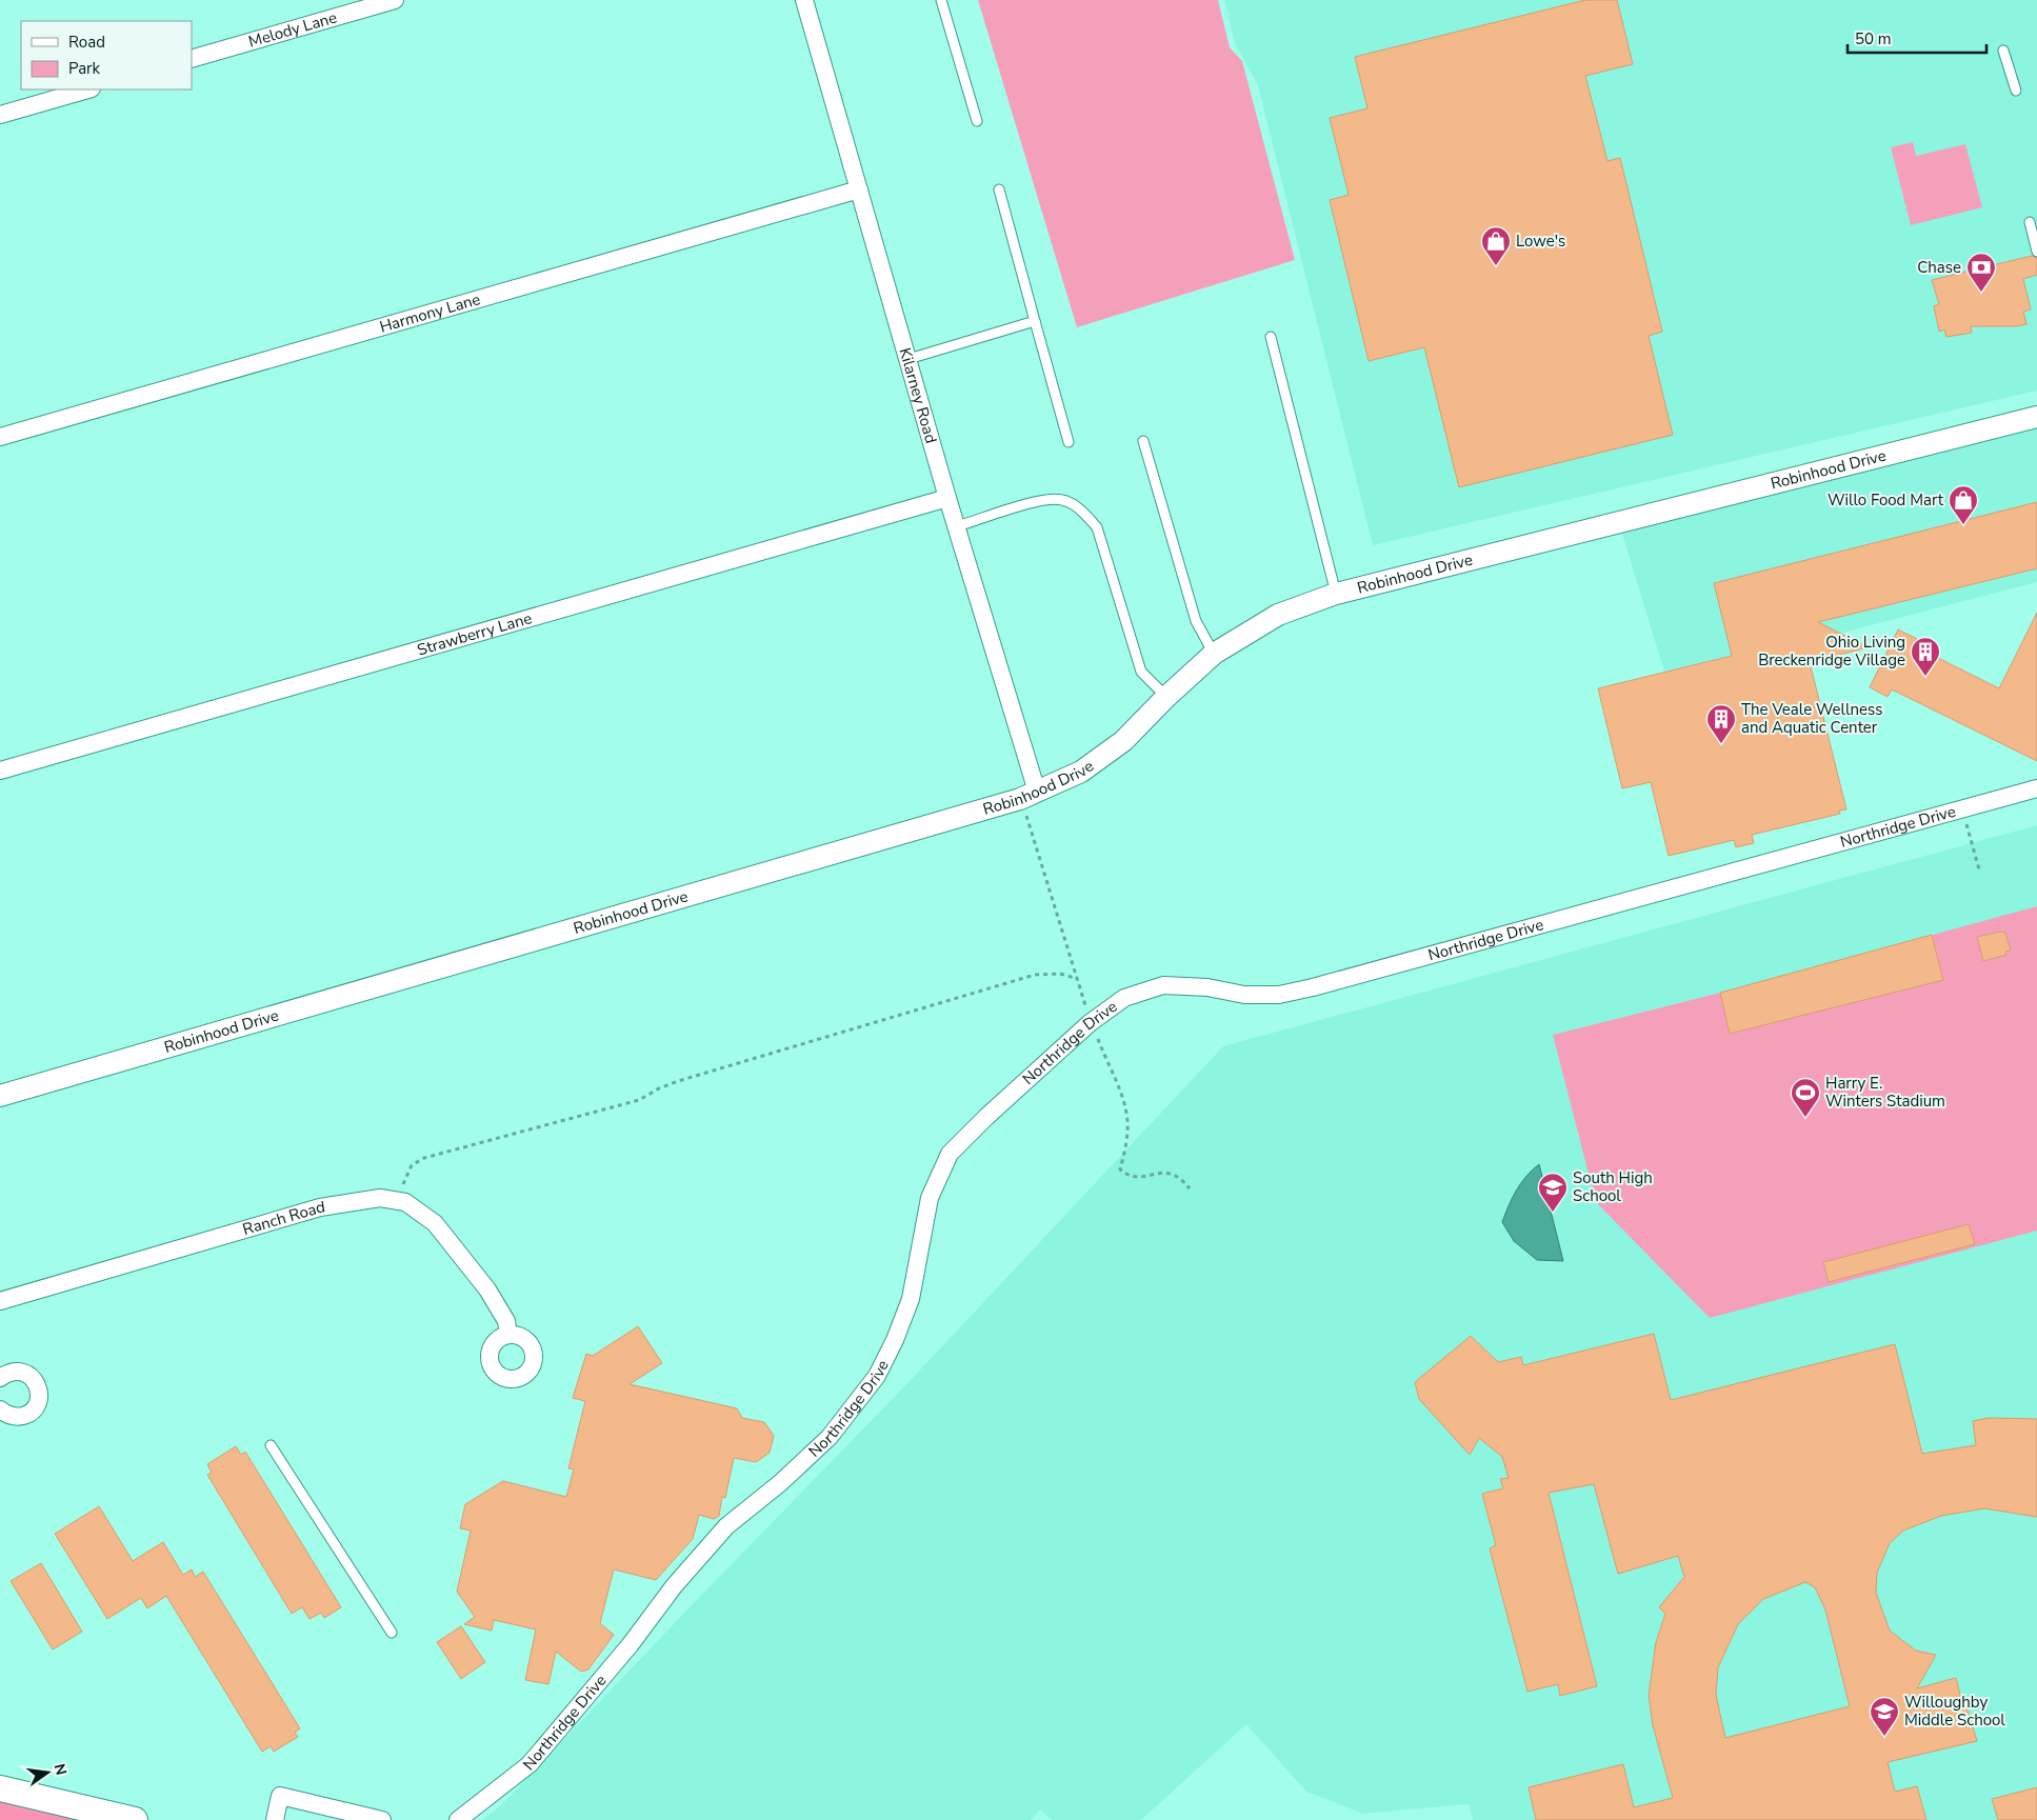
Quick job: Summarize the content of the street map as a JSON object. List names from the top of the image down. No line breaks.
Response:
{"streets":{"street":["Melody Lane","Harmony Lane","Kilarney Road","Robinhood Drive","Strawberry Lane","Northridge Drive","Ranch Road"]},"crossings":[["Harmony Lane","Kilarney Road"],["Kilarney Road","Robinhood Drive"],["Kilarney Road","Strawberry Lane"]],"places":{"shop":["Lowe's","Willo Food Mart"],"bank":["Chase"],"building":["Ohio Living Breckenridge Village","The Veale Wellness and Aquatic Center"],"sports":["Harry E. Winters Stadium"],"school or university":["South High School","Willoughby Middle School"]},"legend":["Road","Park"],"scale_bar":"50 m","north":"right"}
